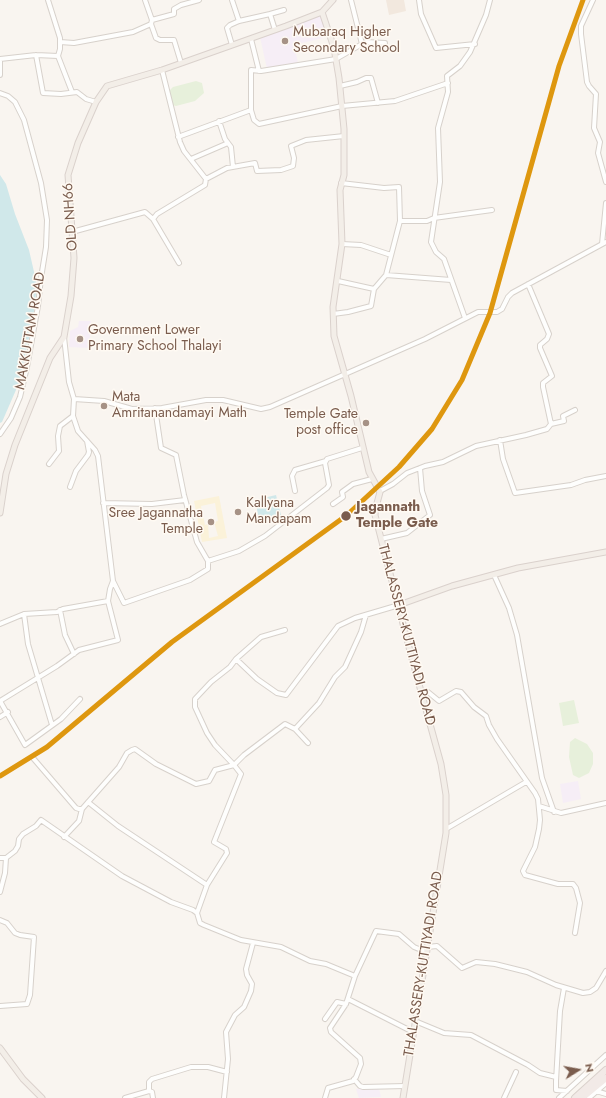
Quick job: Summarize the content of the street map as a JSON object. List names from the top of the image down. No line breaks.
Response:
{"streets":{"main road":["OLD NH66","THALASSERY-KUTTIYADI ROAD"],"street":["MAKKUTTAM ROAD"]},"places":["Mubaraq Higher Secondary School","Government Lower Primary School Thalayi","Mata Amritanandamayi Math","Temple Gate post office","Kallyana Mandapam","Jagannath Temple Gate","Sree Jagannatha Temple"],"north":"right"}
